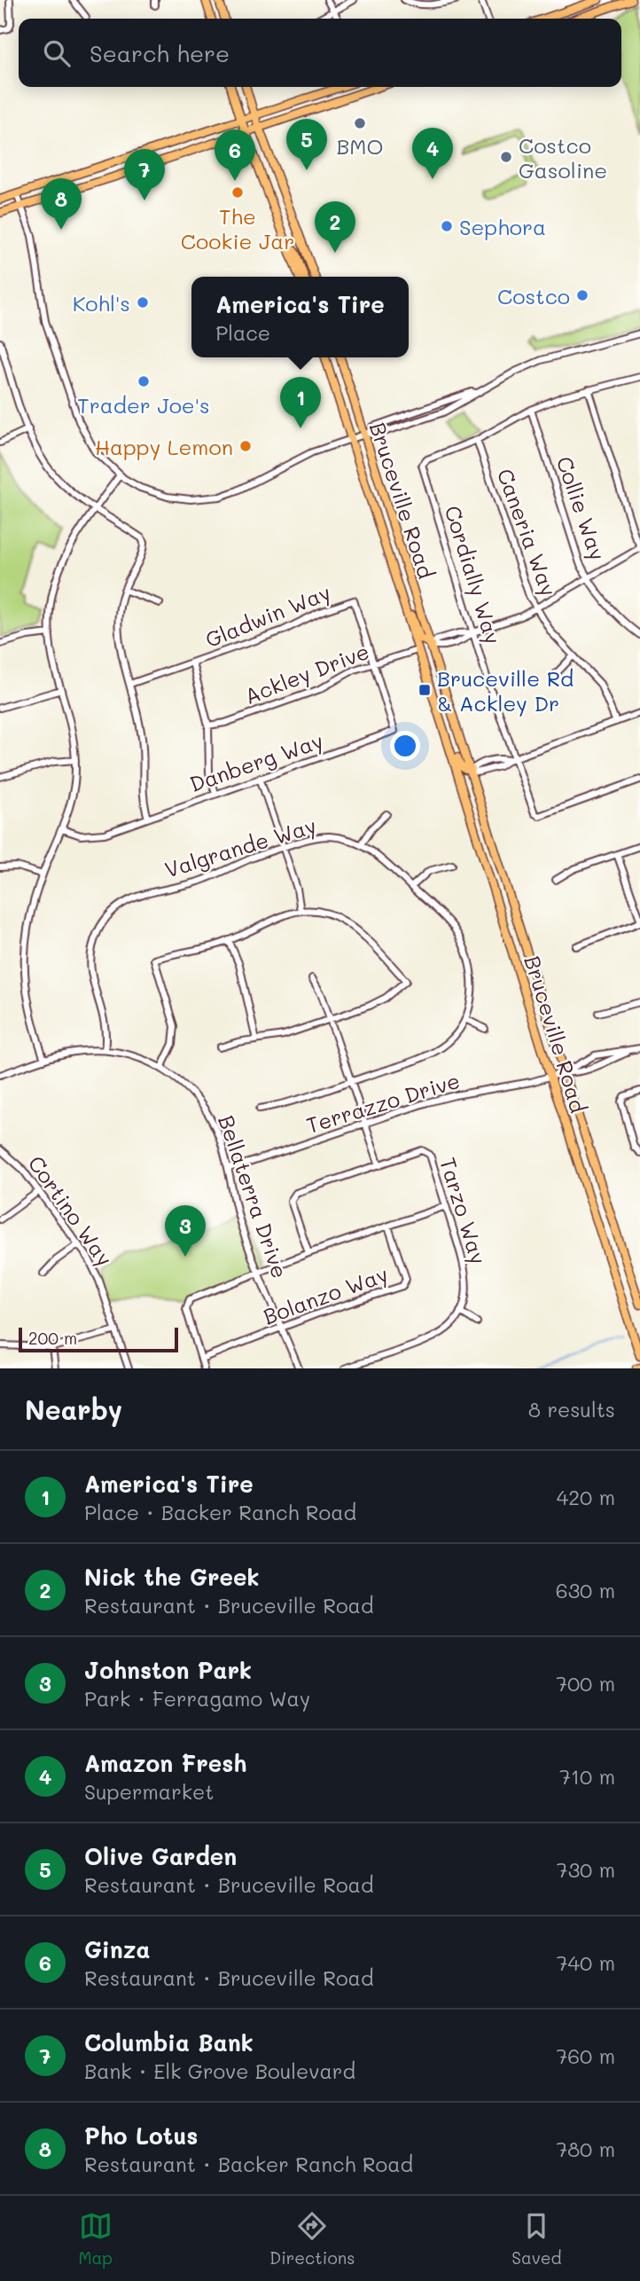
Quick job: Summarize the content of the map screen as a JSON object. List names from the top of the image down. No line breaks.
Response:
{"streets":{"main road":["Bruceville Road"],"street":["Collie Way","Caneria Way","Cordially Way","Gladwin Way","Ackley Drive","Danberg Way","Valgrande Way","Terrazzo Drive","Bellaterra Drive","Cortino Way","Tarzo Way","Bolanzo Way"]},"crossings":[["Bruceville Road","Ackley Drive"],["Bruceville Road","Terrazzo Drive"],["Collie Way","Cordially Way"],["Caneria Way","Cordially Way"],["Gladwin Way","Ackley Drive"],["Gladwin Way","Danberg Way"],["Ackley Drive","Danberg Way"],["Valgrande Way","Bellaterra Drive"],["Terrazzo Drive","Bellaterra Drive"],["Bellaterra Drive","Bolanzo Way"]],"places":{"other":["BMO","Costco Gasoline","The Cookie Jar","Sephora","Costco","Kohl's","Trader Joe's","Happy Lemon"],"transit":["Bruceville Rd & Ackley Dr"]},"scale_bar":"200 m","page":{"search":"Search here","pins":["5","4","6","7","8","2","1","3"],"popup":["America's Tire","Place"],"scale":"200 m","heading":["Nearby","8 results"],"list":[{"mark":"1","name":"America's Tire","note":"Place · Backer Ranch Road","value":"420 m"},{"mark":"2","name":"Nick the Greek","note":"Restaurant · Bruceville Road","value":"630 m"},{"mark":"3","name":"Johnston Park","note":"Park · Ferragamo Way","value":"700 m"},{"mark":"4","name":"Amazon Fresh","note":"Supermarket","value":"710 m"},{"mark":"5","name":"Olive Garden","note":"Restaurant · Bruceville Road","value":"730 m"},{"mark":"6","name":"Ginza","note":"Restaurant · Bruceville Road","value":"740 m"},{"mark":"7","name":"Columbia Bank","note":"Bank · Elk Grove Boulevard","value":"760 m"},{"mark":"8","name":"Pho Lotus","note":"Restaurant · Backer Ranch Road","value":"780 m"}],"nav":["Map","Directions","Saved"]}}
